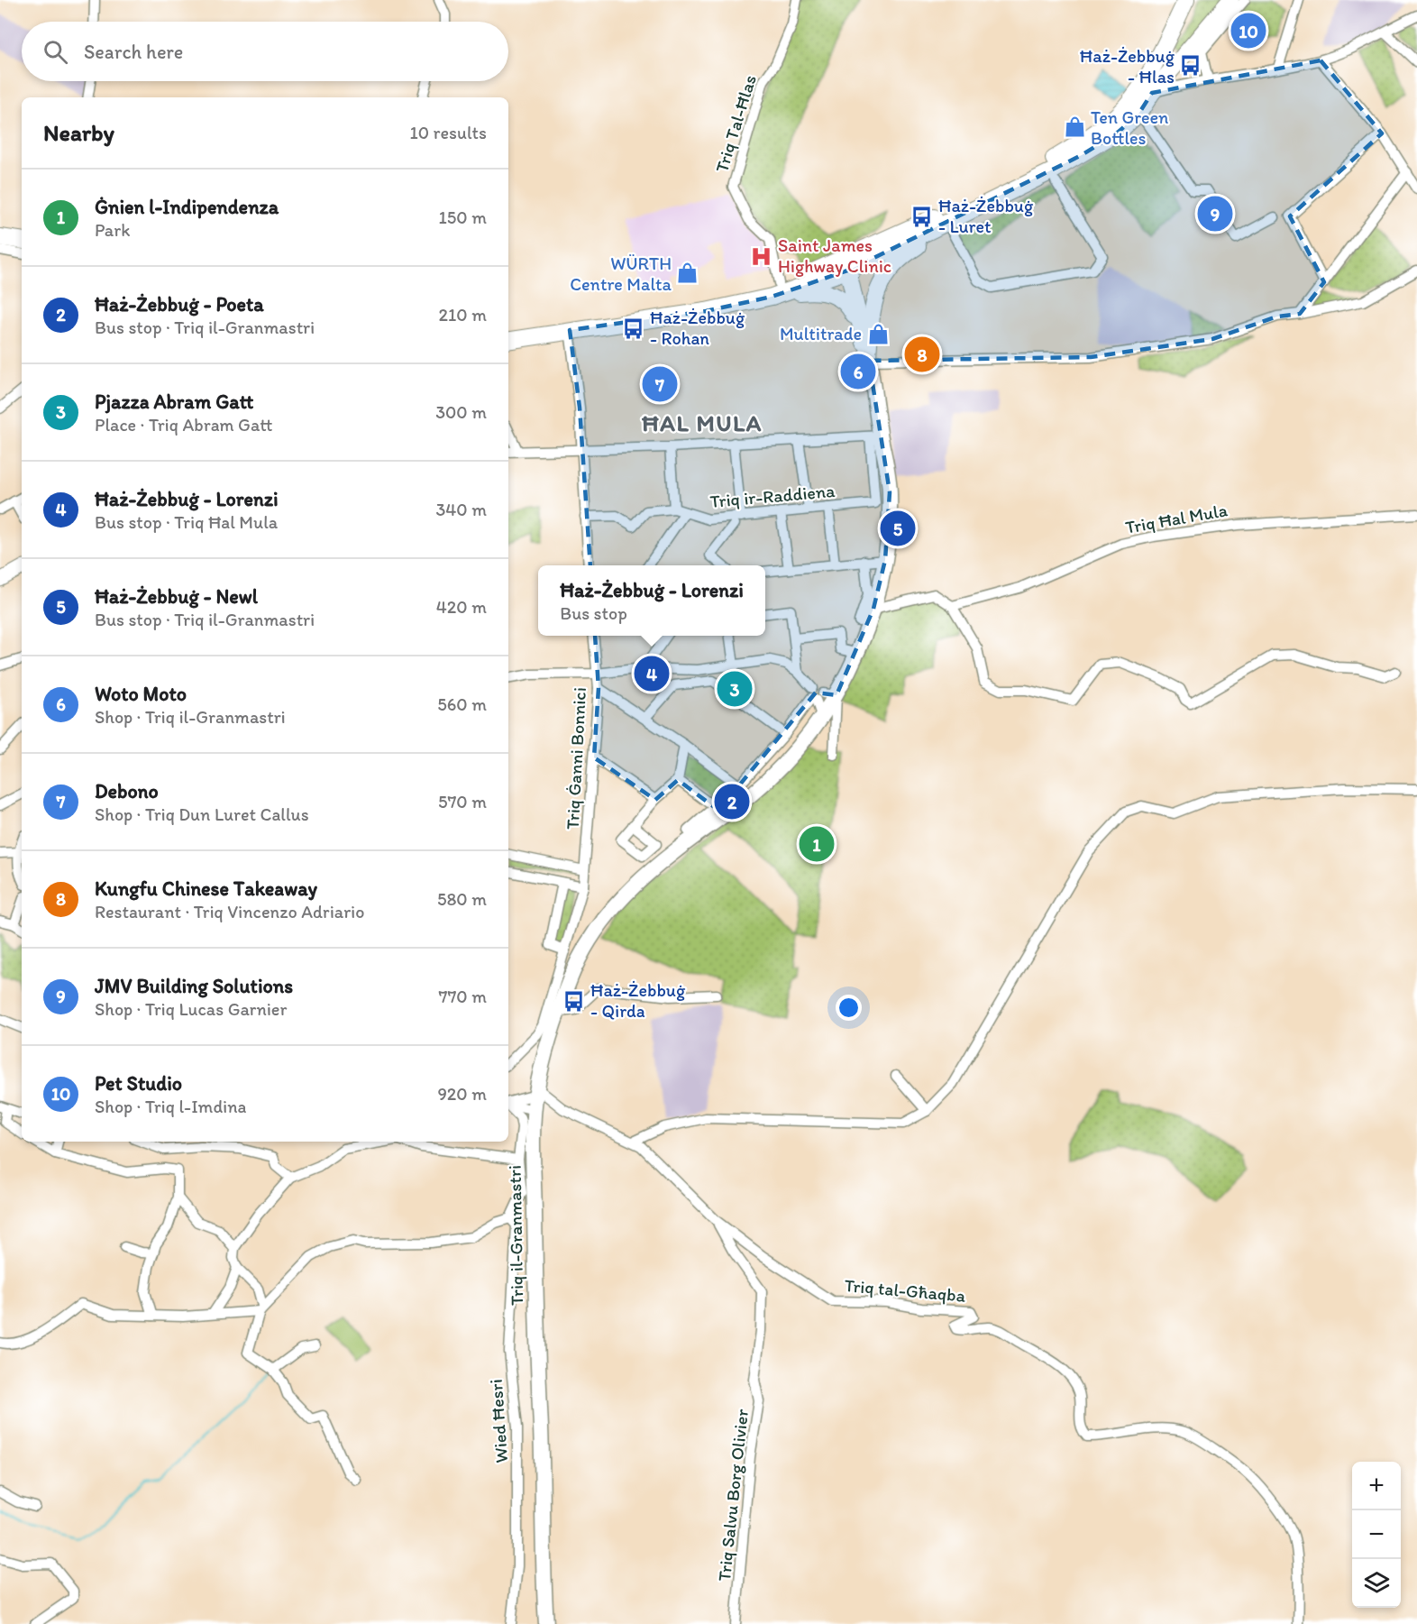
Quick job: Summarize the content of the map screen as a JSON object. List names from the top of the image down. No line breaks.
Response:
{"streets":{"main road":["Triq il-Granmastri"],"street":["Triq Tal-Ħlas","Triq ir-Raddiena","Triq Ħal Mula","Triq Ġanni Bonnici","Triq tal-Għaqba","Wied Ħesri","Triq Salvu Borg Olivier"]},"crossings":[["Triq ir-Raddiena","Triq il-Granmastri"],["Triq il-Granmastri","Triq tal-Għaqba"],["Triq tal-Għaqba","Triq Salvu Borg Olivier"]],"districts":["ĦAL MULA"],"places":{"bus stop":["Ħaż-Żebbuġ - Ħlas","Ħaż-Żebbuġ - Luret","Ħaż-Żebbuġ - Rohan","Ħaż-Żebbuġ - Qirda"],"shop":["Ten Green Bottles","WÜRTH Centre Malta","Multitrade"],"hospital":["Saint James Highway Clinic"]},"page":{"pins":["10","9","8","6","7","5","4","3","2","1"],"search":"Search here","heading":["Nearby","10 results"],"list":[{"mark":"1","name":"Ġnien l-Indipendenza","note":"Park","value":"150 m"},{"mark":"2","name":"Ħaż-Żebbuġ - Poeta","note":"Bus stop · Triq il-Granmastri","value":"210 m"},{"mark":"3","name":"Pjazza Abram Gatt","note":"Place · Triq Abram Gatt","value":"300 m"},{"mark":"4","name":"Ħaż-Żebbuġ - Lorenzi","note":"Bus stop · Triq Ħal Mula","value":"340 m"},{"mark":"5","name":"Ħaż-Żebbuġ - Newl","note":"Bus stop · Triq il-Granmastri","value":"420 m"},{"mark":"6","name":"Woto Moto","note":"Shop · Triq il-Granmastri","value":"560 m"},{"mark":"7","name":"Debono","note":"Shop · Triq Dun Luret Callus","value":"570 m"},{"mark":"8","name":"Kungfu Chinese Takeaway","note":"Restaurant · Triq Vincenzo Adriario","value":"580 m"},{"mark":"9","name":"JMV Building Solutions","note":"Shop · Triq Lucas Garnier","value":"770 m"},{"mark":"10","name":"Pet Studio","note":"Shop · Triq l-Imdina","value":"920 m"}],"popup":["Ħaż-Żebbuġ - Lorenzi","Bus stop"],"map_buttons":["+","−"]}}
